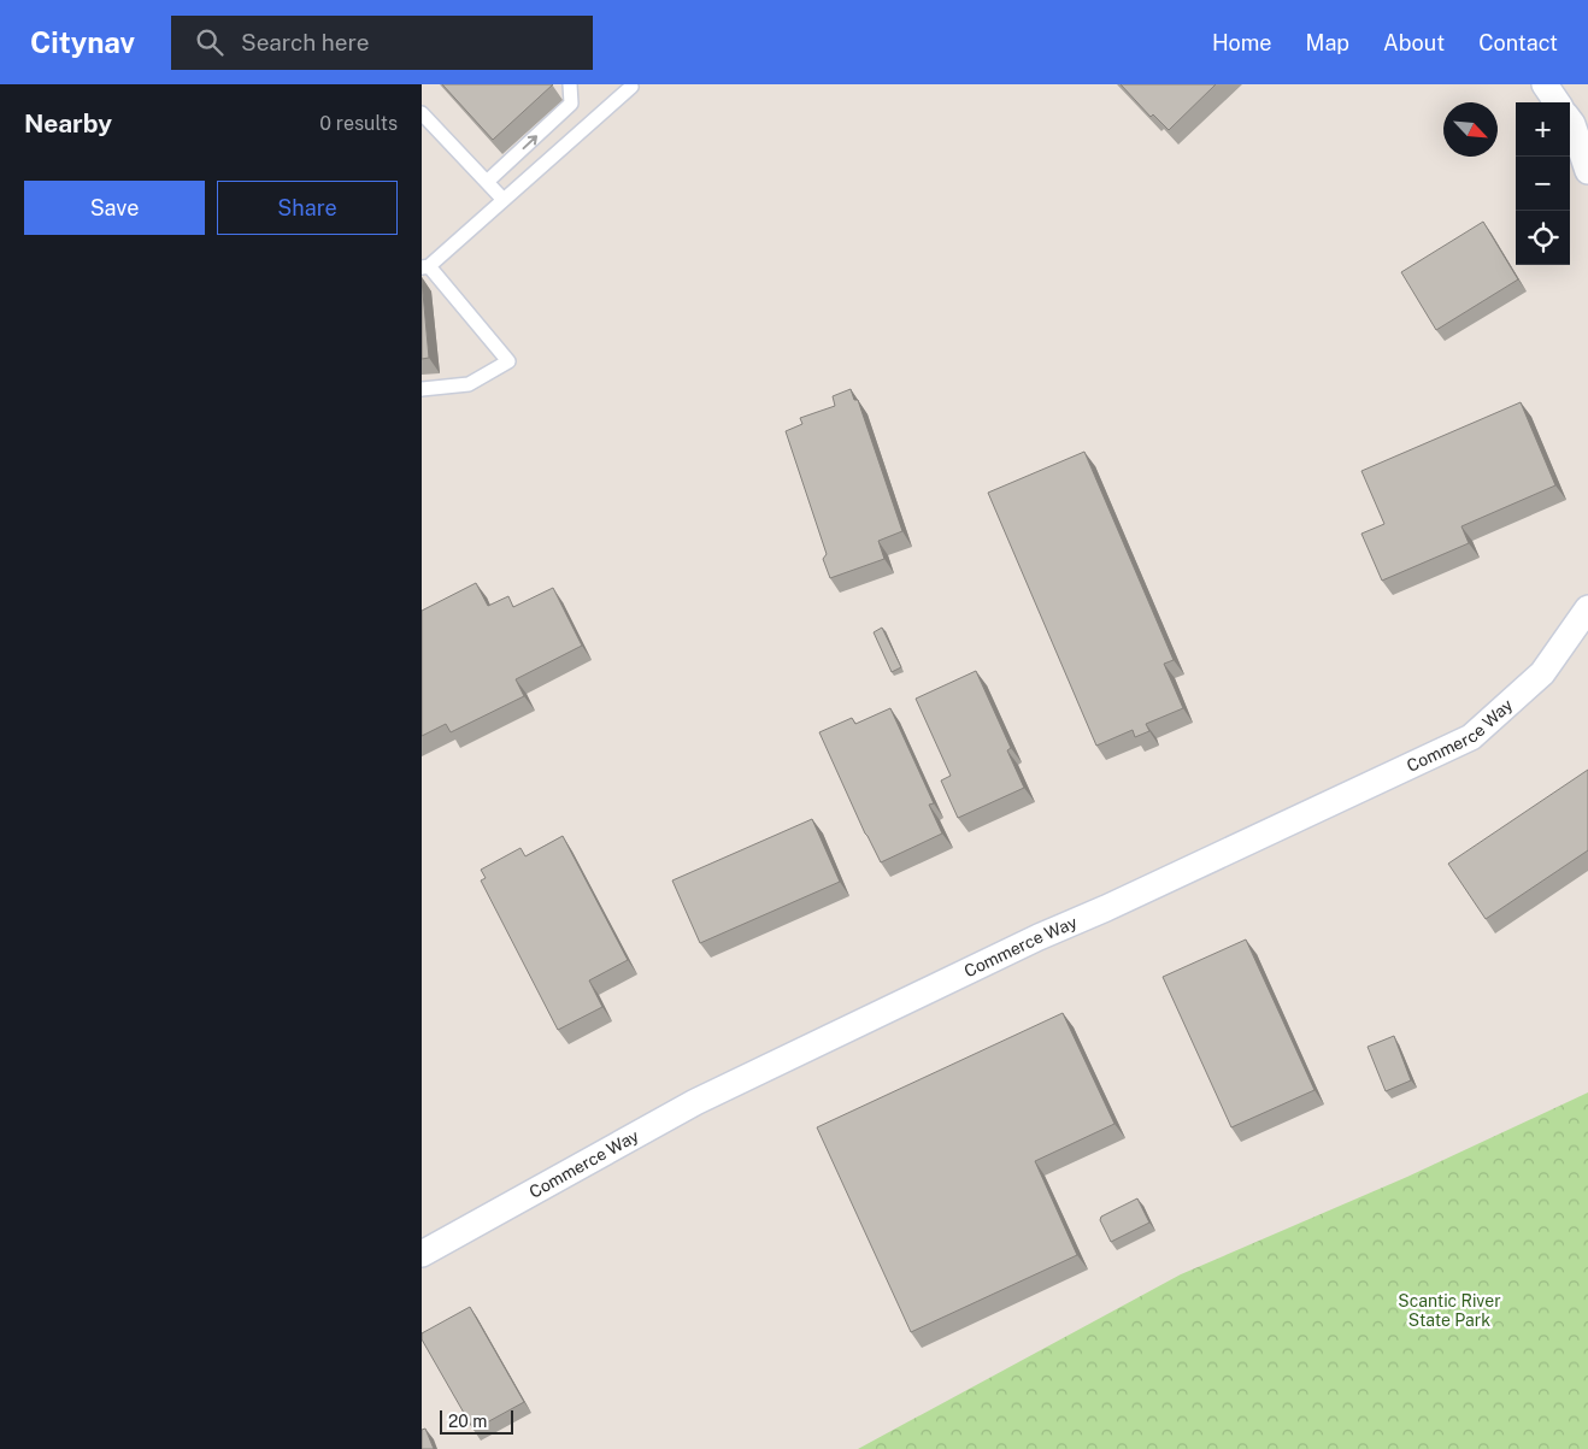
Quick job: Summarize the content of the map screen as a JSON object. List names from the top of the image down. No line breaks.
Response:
{"streets":{"street":["Commerce Way"]},"parks":["Scantic River State Park"],"scale_bar":"20 m","north":"bottom right","page":{"header":"Citynav","search":"Search here","nav":["Home","Map","About","Contact"],"heading":["Nearby","0 results"],"map_buttons":["+","−"],"buttons":["Save","Share"],"scale":"20 m"}}
